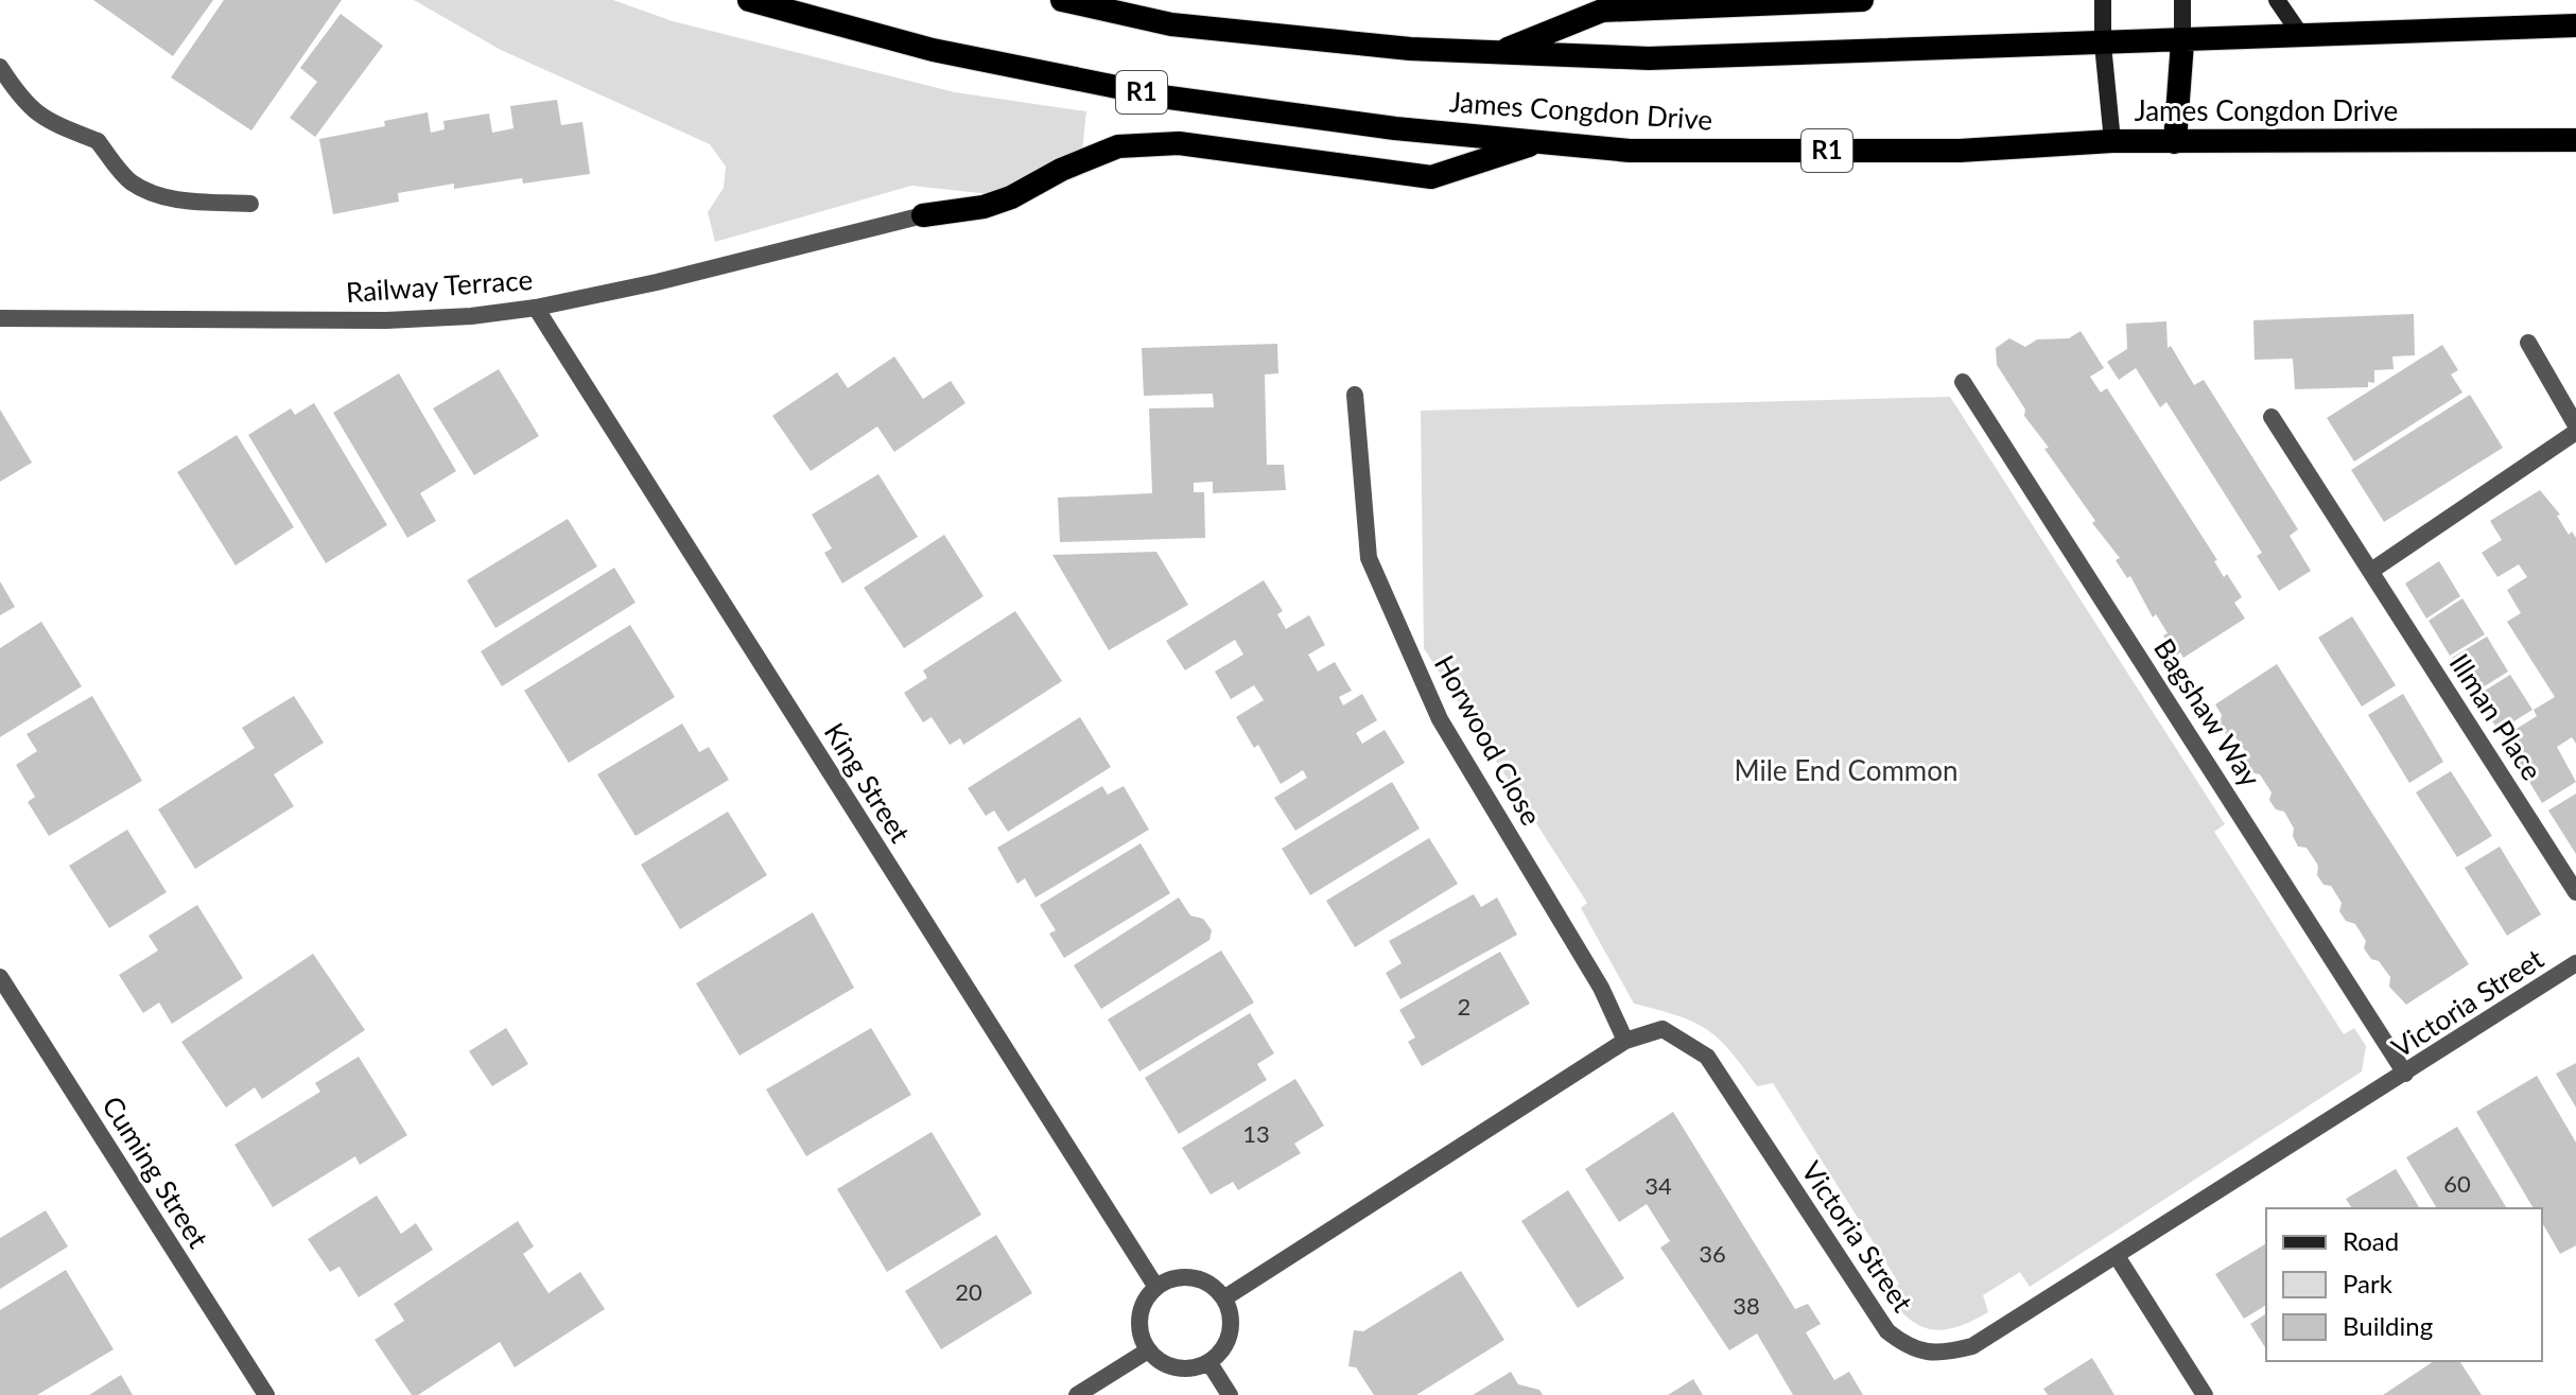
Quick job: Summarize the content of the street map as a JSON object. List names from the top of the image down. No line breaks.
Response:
{"streets":{"highway":["R1","James Congdon Drive"],"street":["Railway Terrace","Bagshaw Way","Illman Place","Horwood Close","King Street","Victoria Street","Cuming Street"]},"crossings":[["Railway Terrace","King Street"],["Bagshaw Way","Victoria Street"],["Horwood Close","Victoria Street"],["King Street","Victoria Street"]],"parks":["Mile End Common"],"house_numbers":["2","13","60","34","36","20","38"],"legend":["Road","Park","Building"]}
